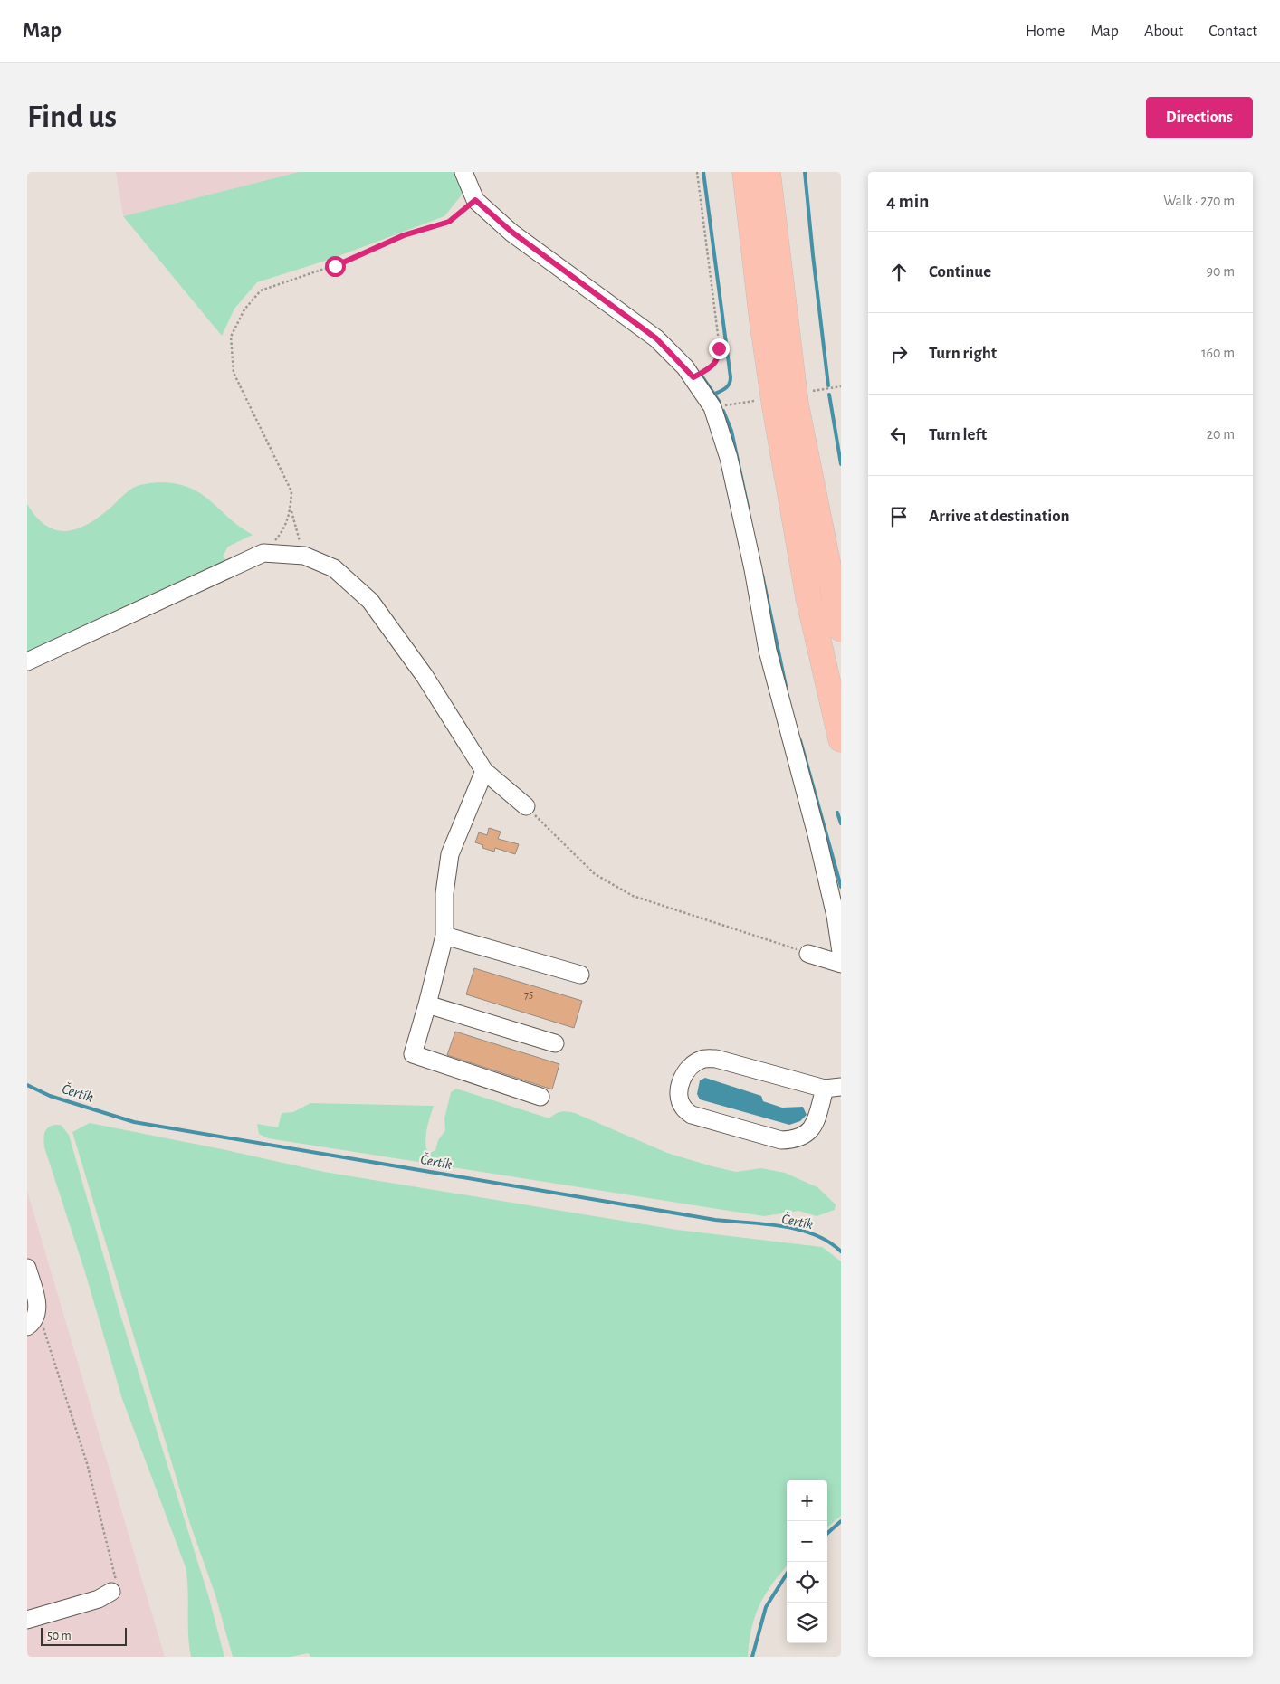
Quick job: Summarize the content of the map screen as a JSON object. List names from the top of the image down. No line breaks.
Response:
{"water":["Čertík"],"house_numbers":["75"],"scale_bar":"50 m","page":{"header":"Map","nav":["Home","Map","About","Contact"],"buttons":"Directions","title":"Find us","heading":["4 min","Walk · 270 m"],"list":[["Continue","90 m"],["Turn right","160 m"],["Turn left","20 m"],"Arrive at destination"],"map_buttons":["+","−"],"scale":"50 m"}}
